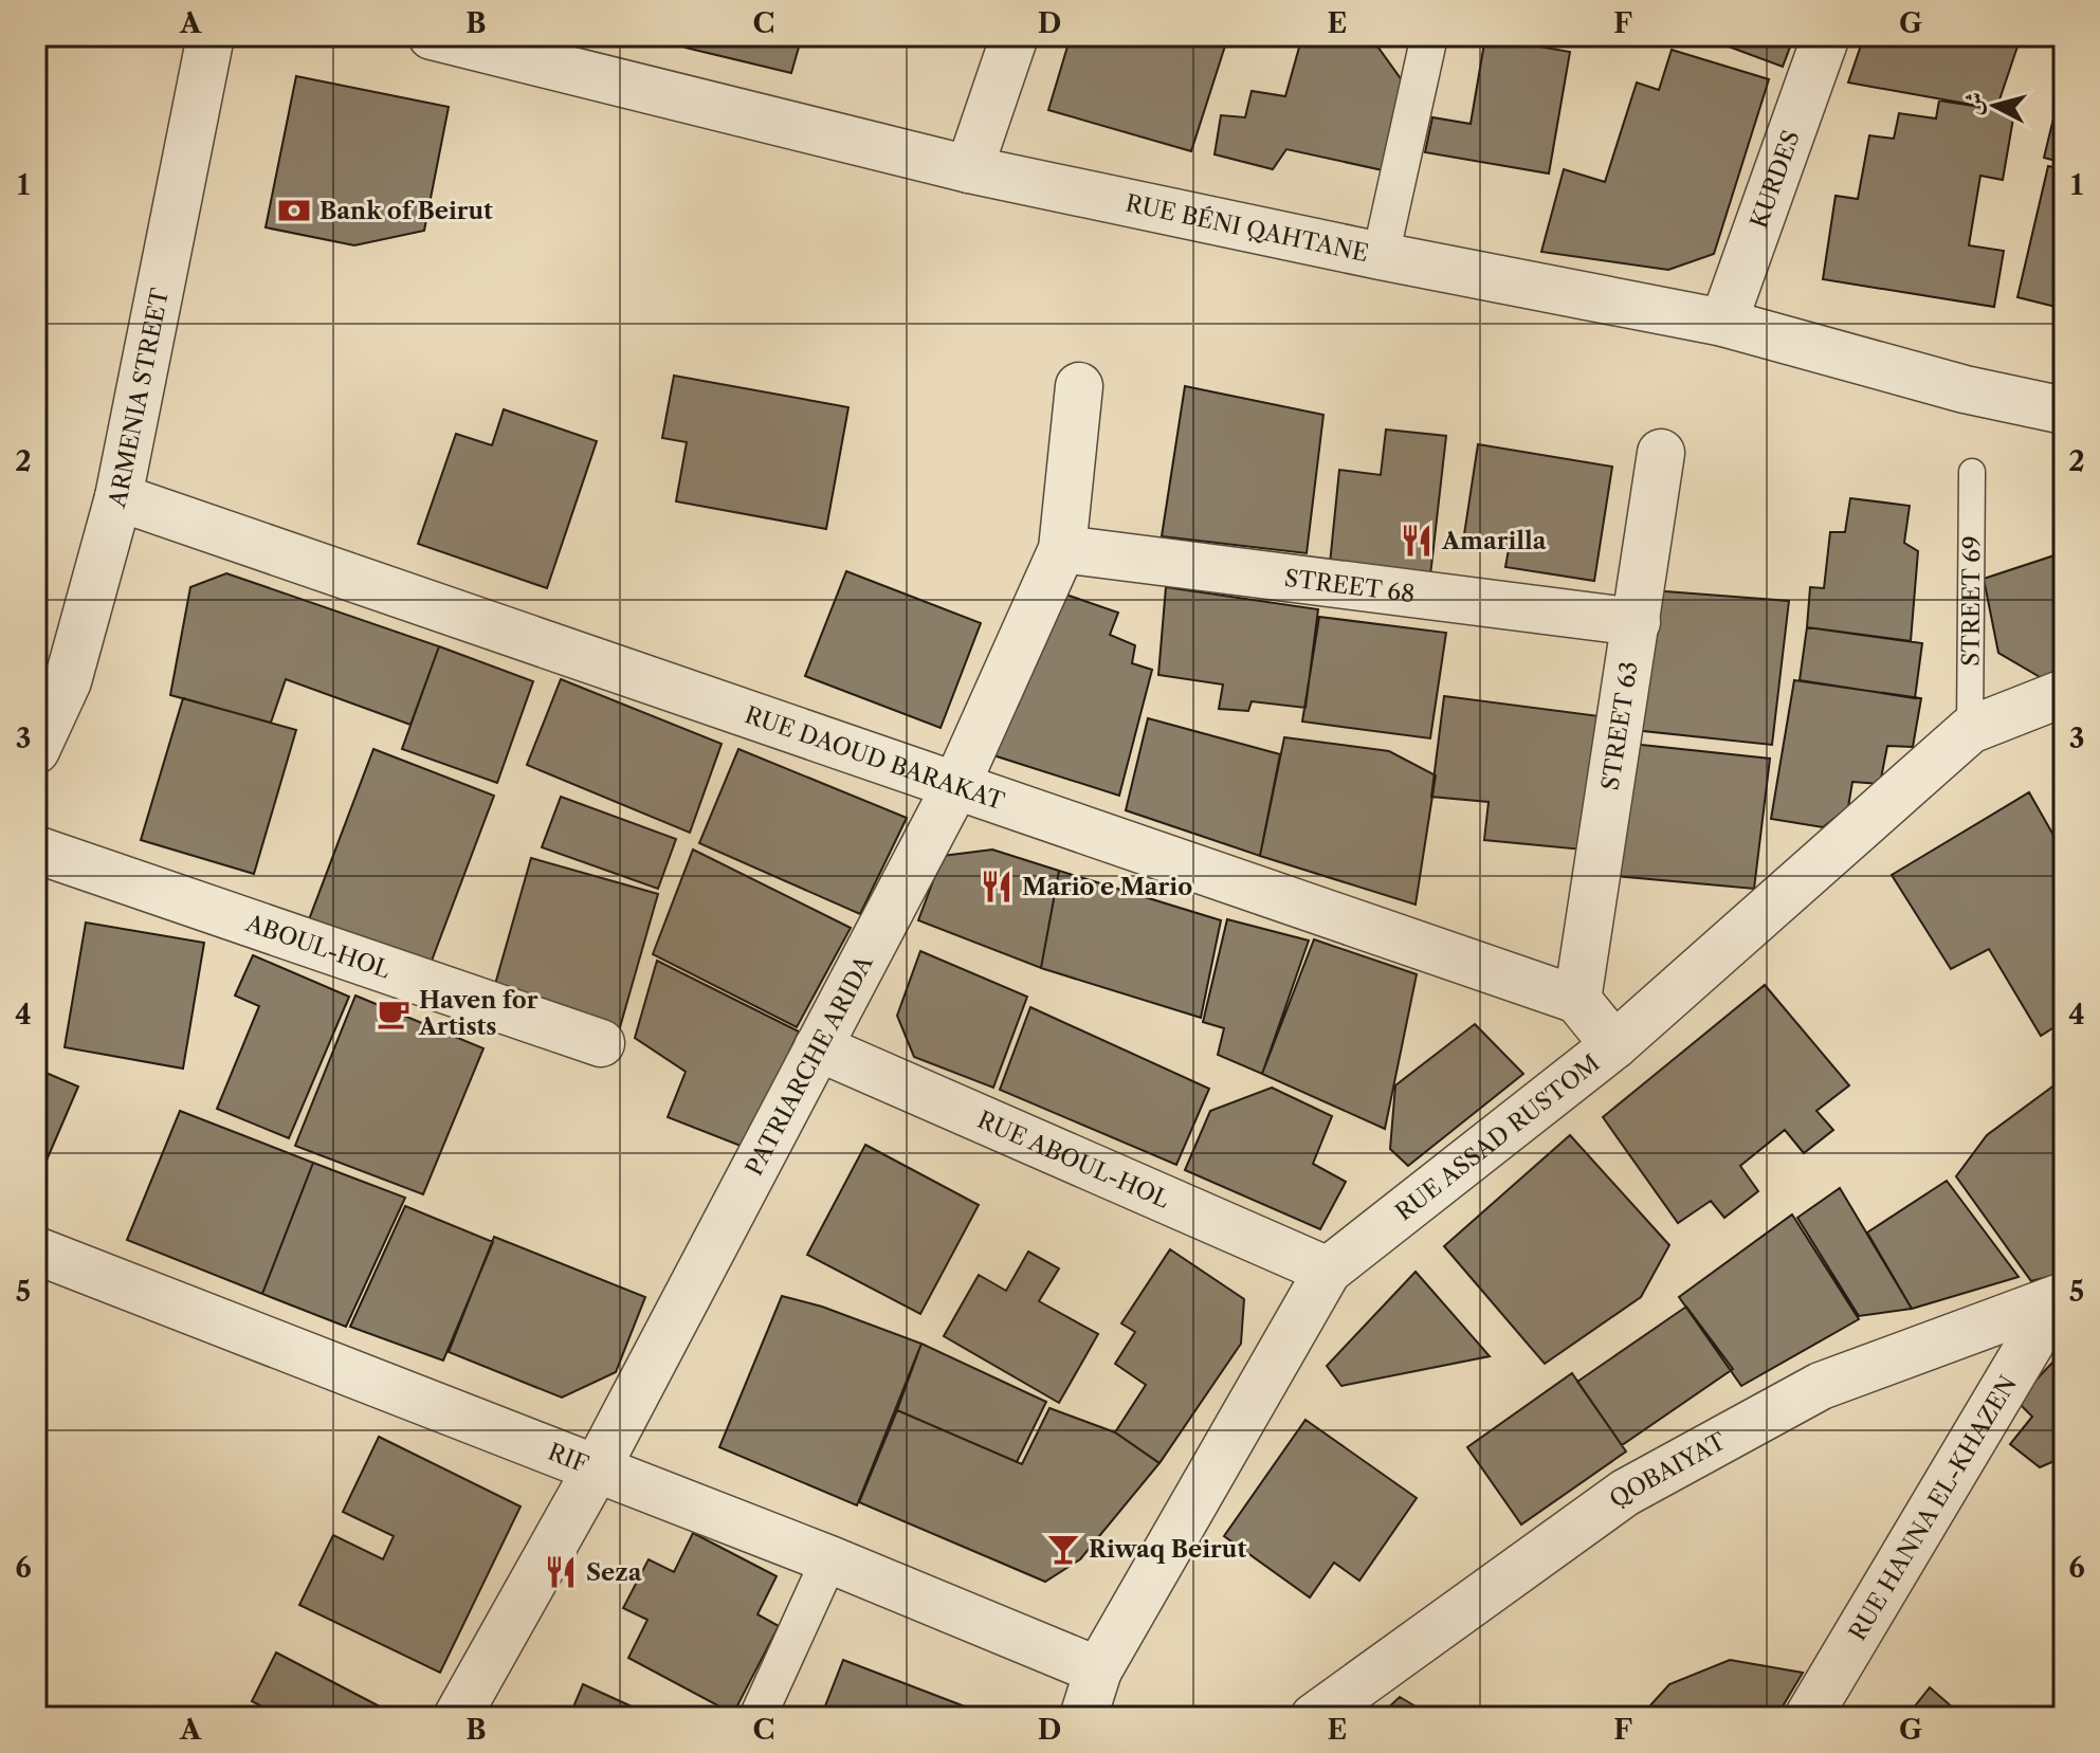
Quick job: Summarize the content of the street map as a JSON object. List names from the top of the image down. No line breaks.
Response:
{"streets":{"street":["KURDES","RUE BÉNI QAHTANE","ARMENIA STREET","STREET 68","STREET 63","RUE DAOUD BARAKAT","ABOUL-HOL","PATRIARCHE ARIDA","RUE ASSAD RUSTOM","RUE ABOUL-HOL","RIF","QOBAIYAT","RUE HANNA EL-KHAZEN"],"lane":["STREET 69"]},"crossings":[["KURDES","RUE BÉNI QAHTANE"],["ARMENIA STREET","RUE DAOUD BARAKAT"],["STREET 68","STREET 63"],["STREET 68","PATRIARCHE ARIDA"],["STREET 69","RUE ASSAD RUSTOM"],["STREET 63","RUE DAOUD BARAKAT"],["RUE DAOUD BARAKAT","PATRIARCHE ARIDA"],["PATRIARCHE ARIDA","RUE ABOUL-HOL"],["PATRIARCHE ARIDA","RIF"],["RUE ASSAD RUSTOM","RUE ABOUL-HOL"],["RUE ASSAD RUSTOM","RIF"],["QOBAIYAT","RUE HANNA EL-KHAZEN"]],"places":{"bank":["Bank of Beirut"],"restaurant":["Amarilla","Mario e Mario","Seza"],"cafe":["Haven for Artists"],"bar":["Riwaq Beirut"]},"north":"left","grid":{"columns":["A","B","C","D","E","F","G"],"rows":["1","2","3","4","5","6"]}}
